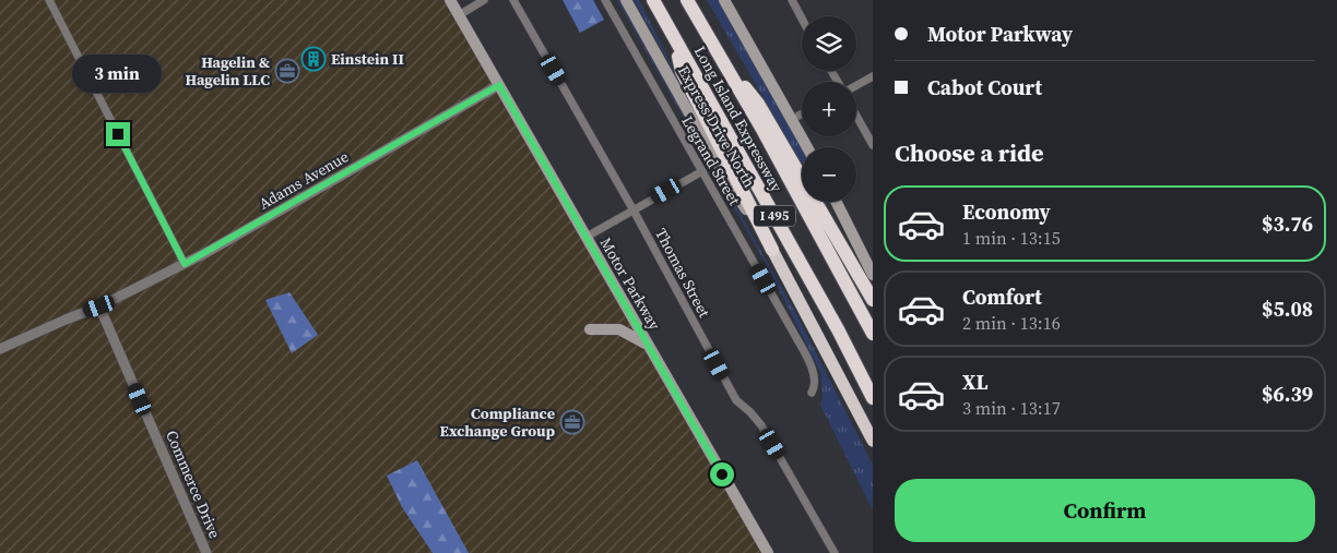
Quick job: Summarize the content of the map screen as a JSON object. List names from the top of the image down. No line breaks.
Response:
{"streets":{"highway":["Long Island Expressway","Express Drive North","I 495"],"main road":["Motor Parkway"],"street":["Legrand Street","Adams Avenue","Thomas Street","Commerce Drive"]},"crossings":[["Adams Avenue","Motor Parkway"],["Adams Avenue","Commerce Drive"]],"places":{"building":["Einstein II"],"office":["Hagelin & Hagelin LLC","Compliance Exchange Group"]},"page":{"banner":["Motor Parkway","Cabot Court"],"map_buttons":["+","−"],"bubble":"3 min","heading":"Choose a ride","list":[{"name":"Economy","note":"1 min · 13:15","value":"$3.76"},{"name":"Comfort","note":"2 min · 13:16","value":"$5.08"},{"name":"XL","note":"3 min · 13:17","value":"$6.39"}],"buttons":"Confirm"}}
